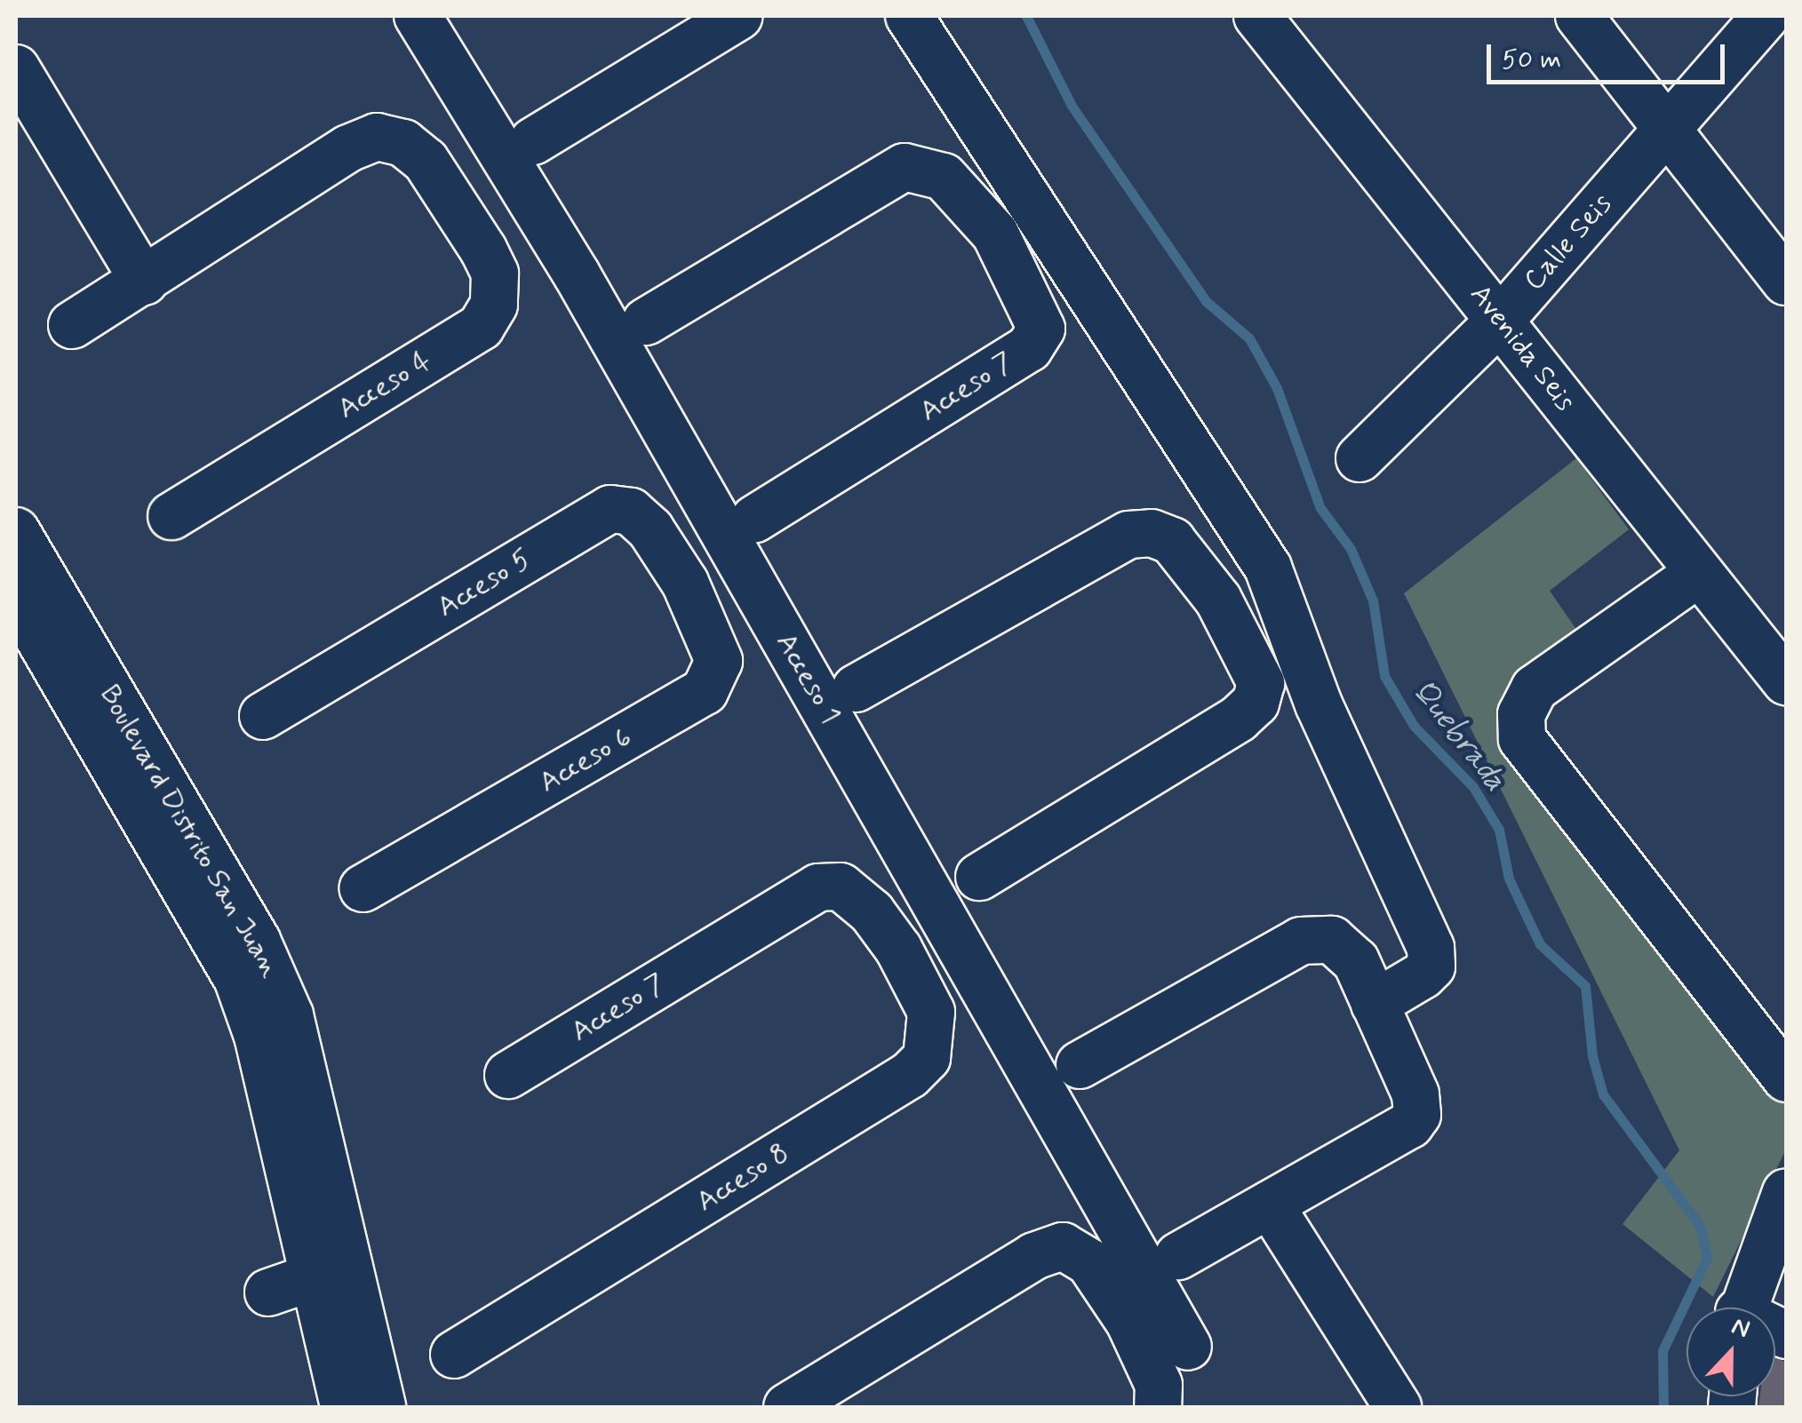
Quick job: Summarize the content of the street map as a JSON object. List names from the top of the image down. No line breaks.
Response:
{"streets":{"street":["Calle Seis","Avenida Seis","Acceso 4","Acceso 7","Acceso 5","Acceso 1","Acceso 6","Boulevard Distrito San Juan","Acceso 8"]},"crossings":[["Calle Seis","Avenida Seis"],["Acceso 7","Acceso 1"],["Acceso 7","Acceso 8"],["Acceso 5","Acceso 6"]],"water":["Quebrada"],"scale_bar":"50 m","north":"top"}
